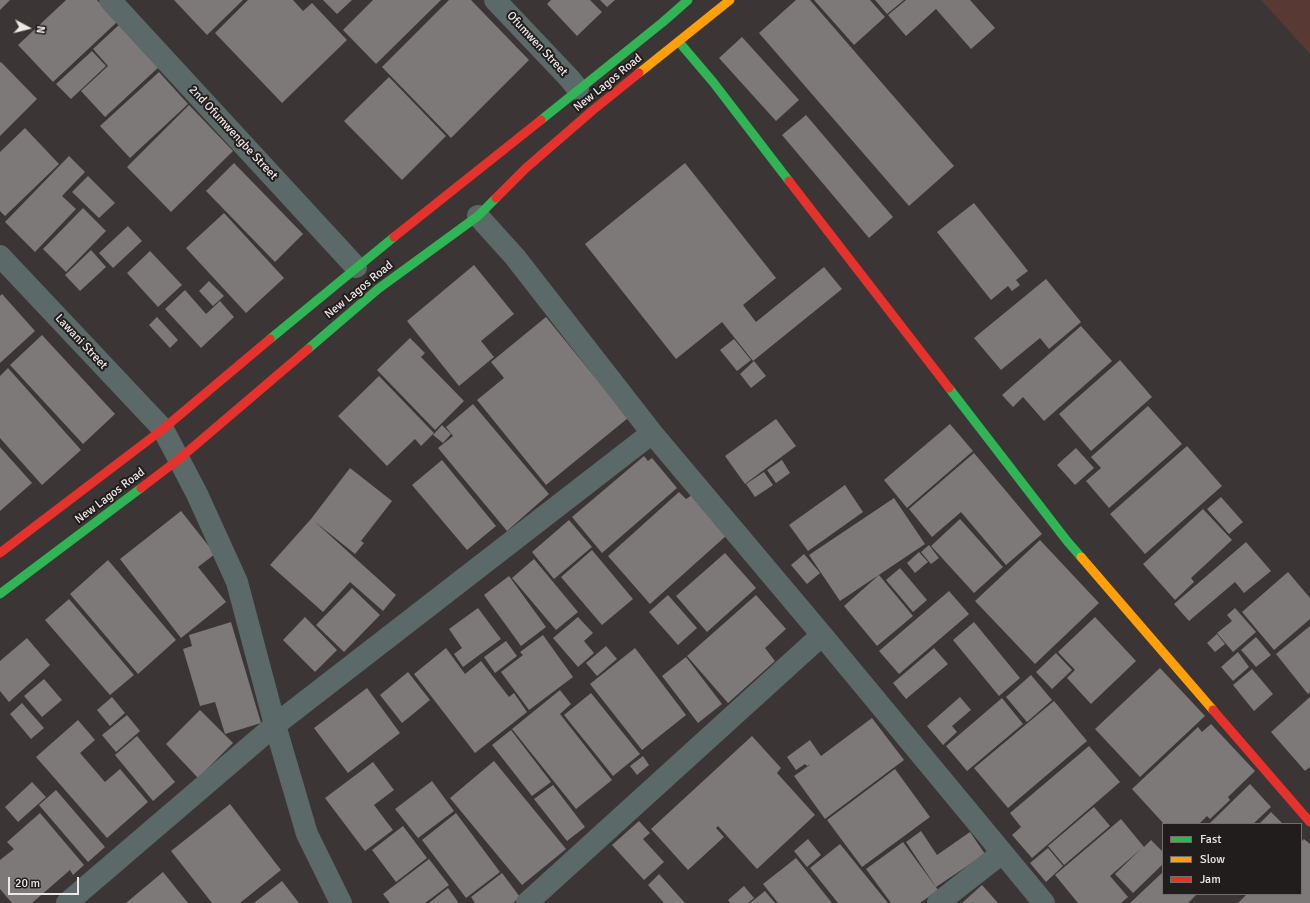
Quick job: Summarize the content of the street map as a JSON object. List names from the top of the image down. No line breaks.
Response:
{"streets":{"main road":["New Lagos Road"],"street":["Ofumwen Street","2nd Ofumwengbe Street","Lawani Street"]},"crossings":[["Ofumwen Street","New Lagos Road"],["New Lagos Road","2nd Ofumwengbe Street"],["New Lagos Road","Lawani Street"]],"legend":["Fast","Slow","Jam"],"scale_bar":"20 m","north":"right"}
